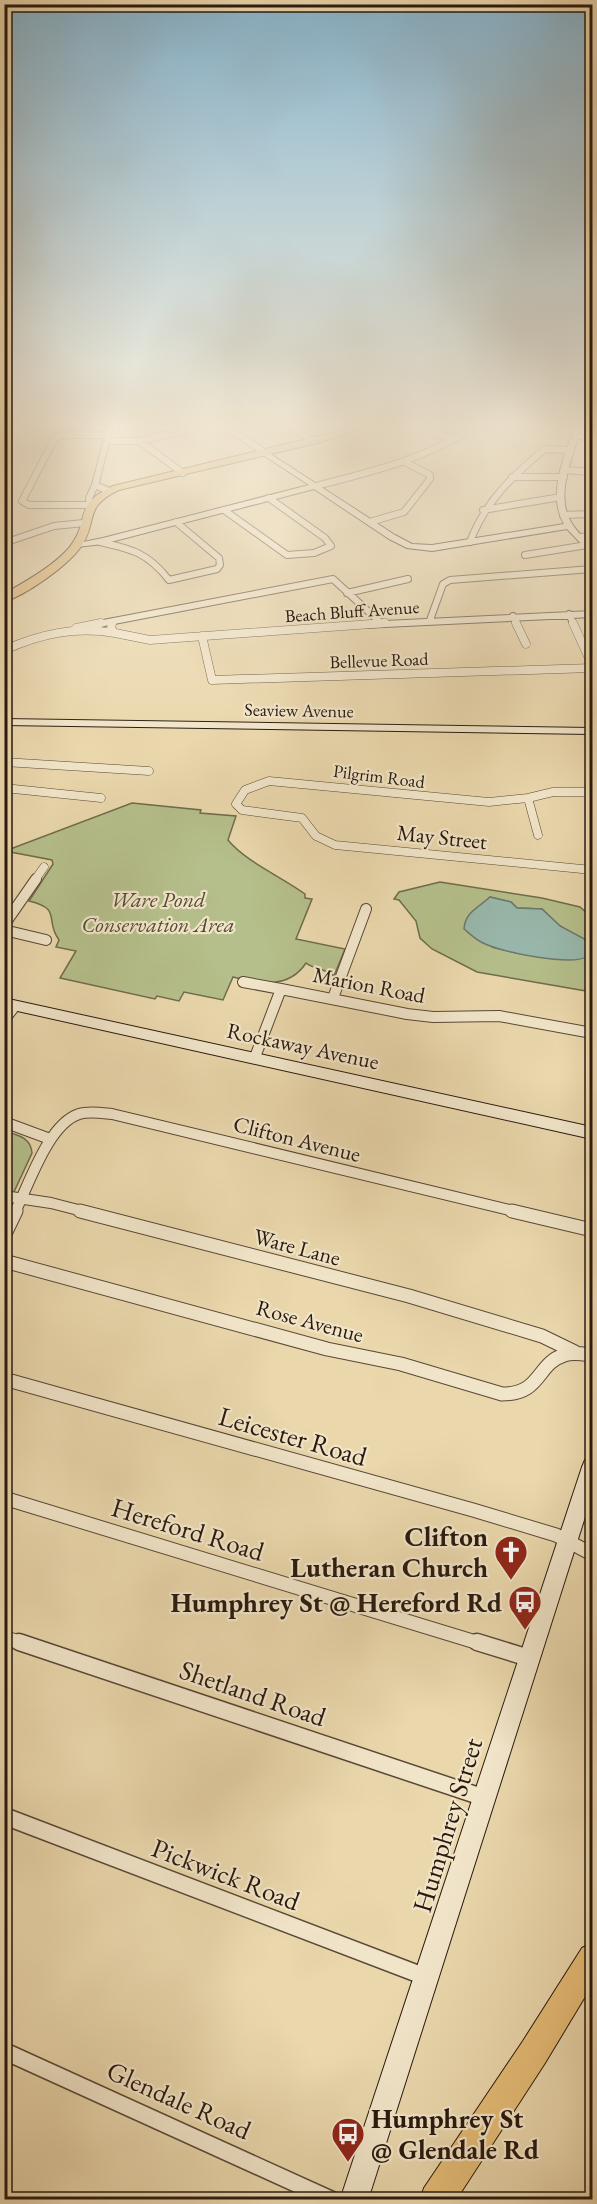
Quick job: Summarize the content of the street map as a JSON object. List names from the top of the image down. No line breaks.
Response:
{"streets":{"street":["Beach Bluff Avenue","Bellevue Road","Seaview Avenue","Pilgrim Road","May Street","Marion Road","Rockaway Avenue","Clifton Avenue","Ware Lane","Rose Avenue","Leicester Road","Hereford Road","Shetland Road","Humphrey Street","Pickwick Road","Glendale Road"]},"crossings":[["Beach Bluff Avenue","Bellevue Road"],["Pilgrim Road","May Street"],["Marion Road","Rockaway Avenue"],["Ware Lane","Rose Avenue"],["Leicester Road","Humphrey Street"],["Hereford Road","Humphrey Street"],["Shetland Road","Humphrey Street"],["Humphrey Street","Pickwick Road"]],"parks":["Ware Pond Conservation Area"],"places":{"church":["Clifton Lutheran Church"],"bus stop":["Humphrey St @ Hereford Rd","Humphrey St @ Glendale Rd"]}}
